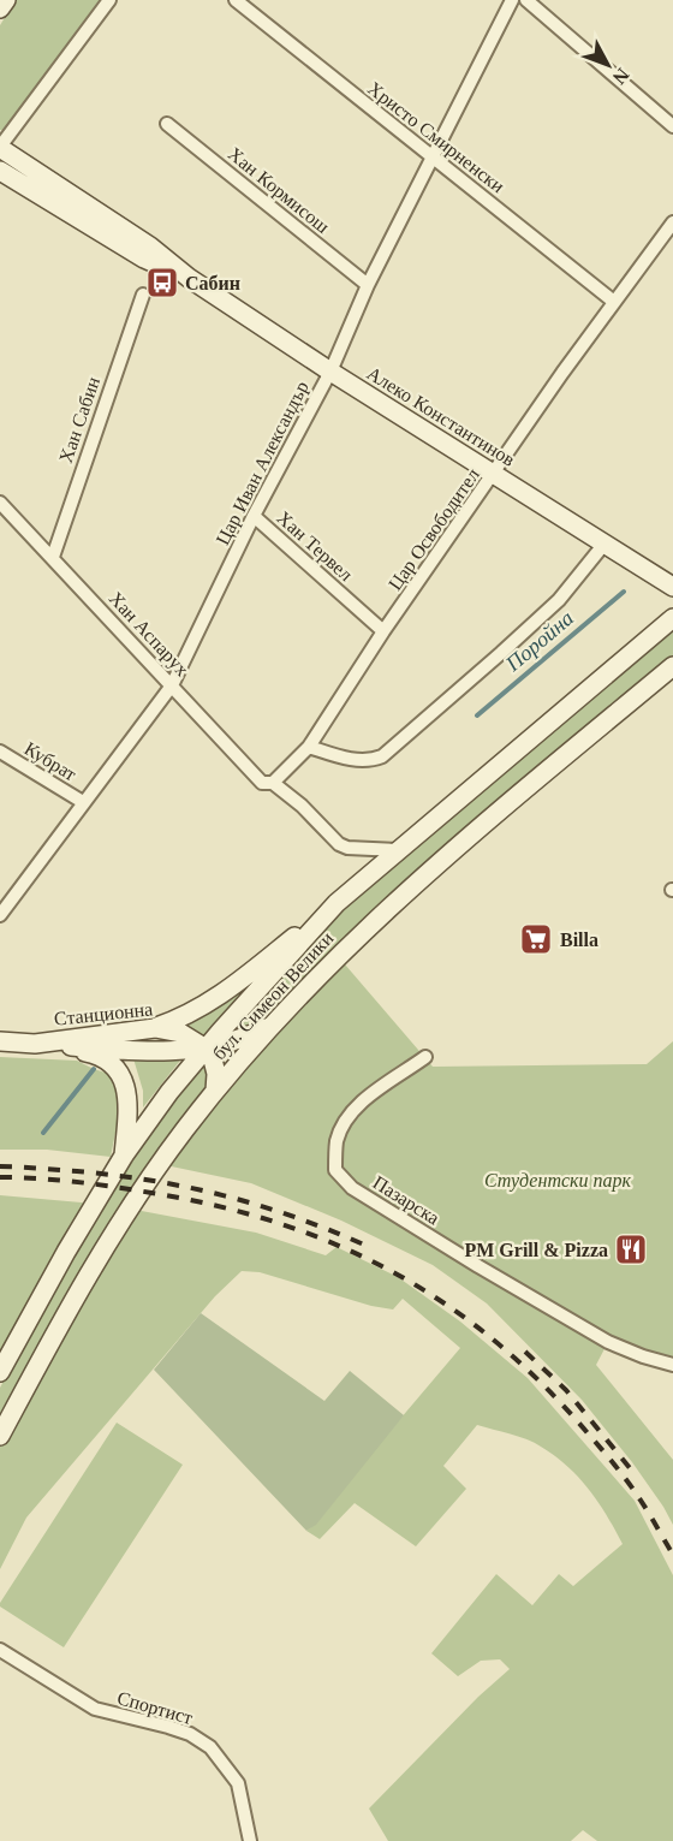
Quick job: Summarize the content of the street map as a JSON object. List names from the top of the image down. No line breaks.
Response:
{"streets":{"main road":["Алеко Константинов","бул. Симеон Велики","Станционна"],"street":["Христо Смирненски","Хан Кормисош","Хан Сабин","Цар Иван Александър","Цар Освободител","Хан Тервел","Хан Аспарух","Кубрат","Пазарска","Спортист"]},"crossings":[["Христо Смирненски","Цар Иван Александър"],["Христо Смирненски","Цар Освободител"],["Хан Кормисош","Цар Иван Александър"],["Алеко Константинов","Цар Иван Александър"],["Алеко Константинов","Цар Освободител"],["Хан Сабин","Хан Аспарух"],["Цар Иван Александър","Хан Тервел"],["Цар Иван Александър","Хан Аспарух"],["Цар Иван Александър","Кубрат"],["Цар Освободител","Хан Тервел"],["Цар Освободител","Хан Аспарух"],["Хан Аспарух","бул. Симеон Велики"],["бул. Симеон Велики","Станционна"]],"water":["Поройна"],"parks":["Студентски парк"],"places":{"bus stop":["Сабин"],"supermarket":["Billa"],"restaurant":["PM Grill & Pizza"]},"north":"bottom right"}
